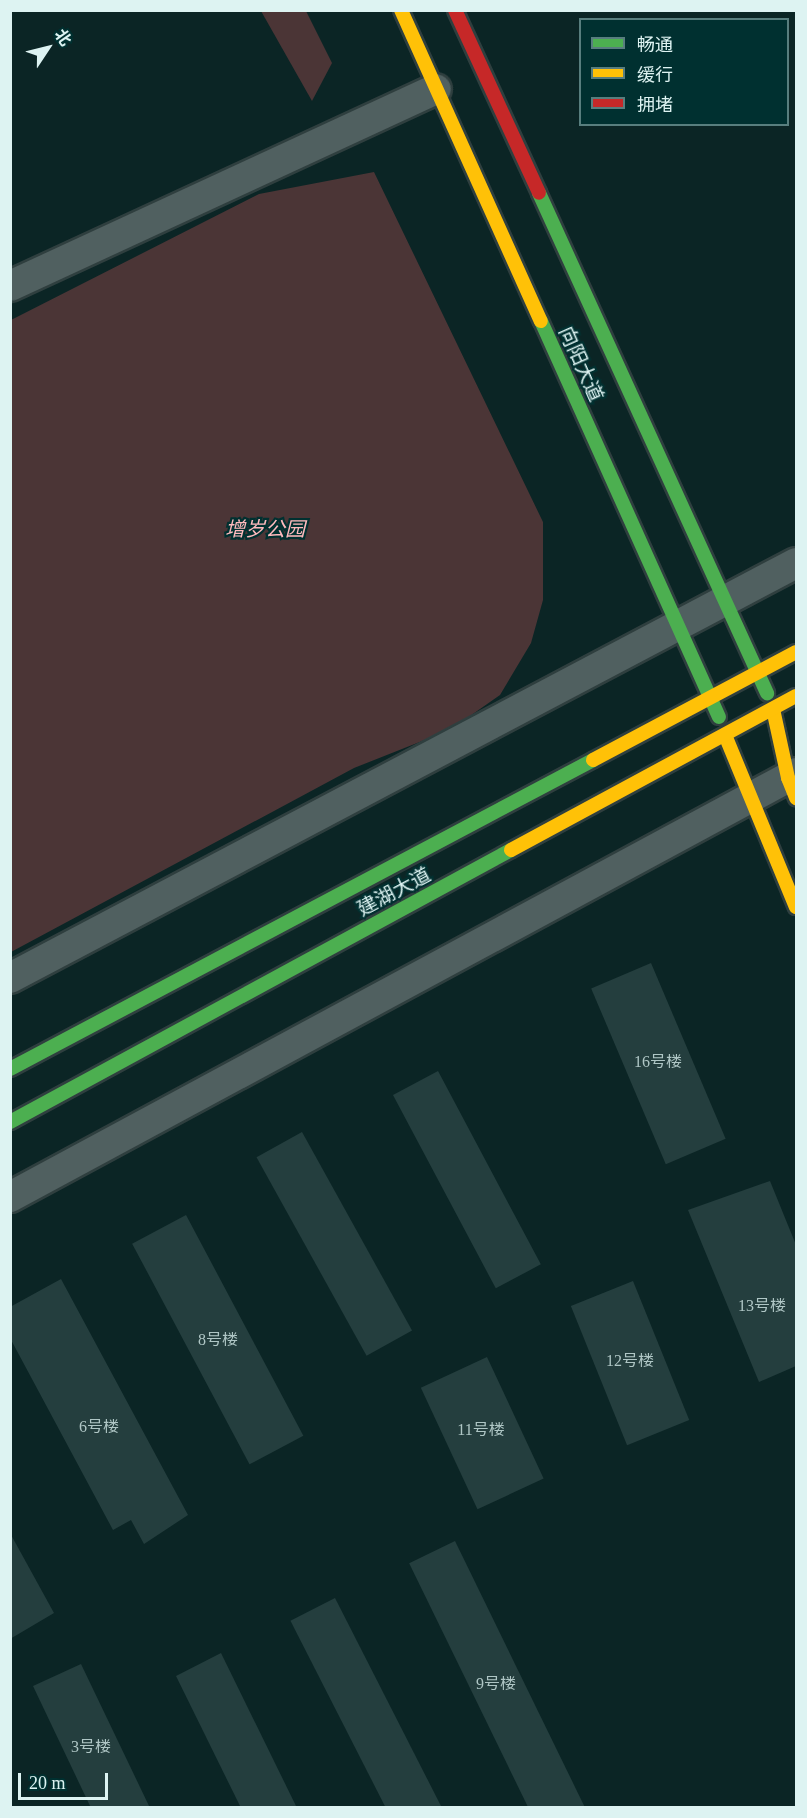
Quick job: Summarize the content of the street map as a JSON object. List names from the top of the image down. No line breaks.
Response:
{"streets":{"main road":["向阳大道","建湖大道"]},"crossings":[["向阳大道","建湖大道"]],"parks":["增岁公园"],"house_numbers":["16号楼","13号楼","8号楼","12号楼","6号楼","11号楼","9号楼","3号楼"],"legend":["畅通","缓行","拥堵"],"scale_bar":"20 m","north":"top right"}
